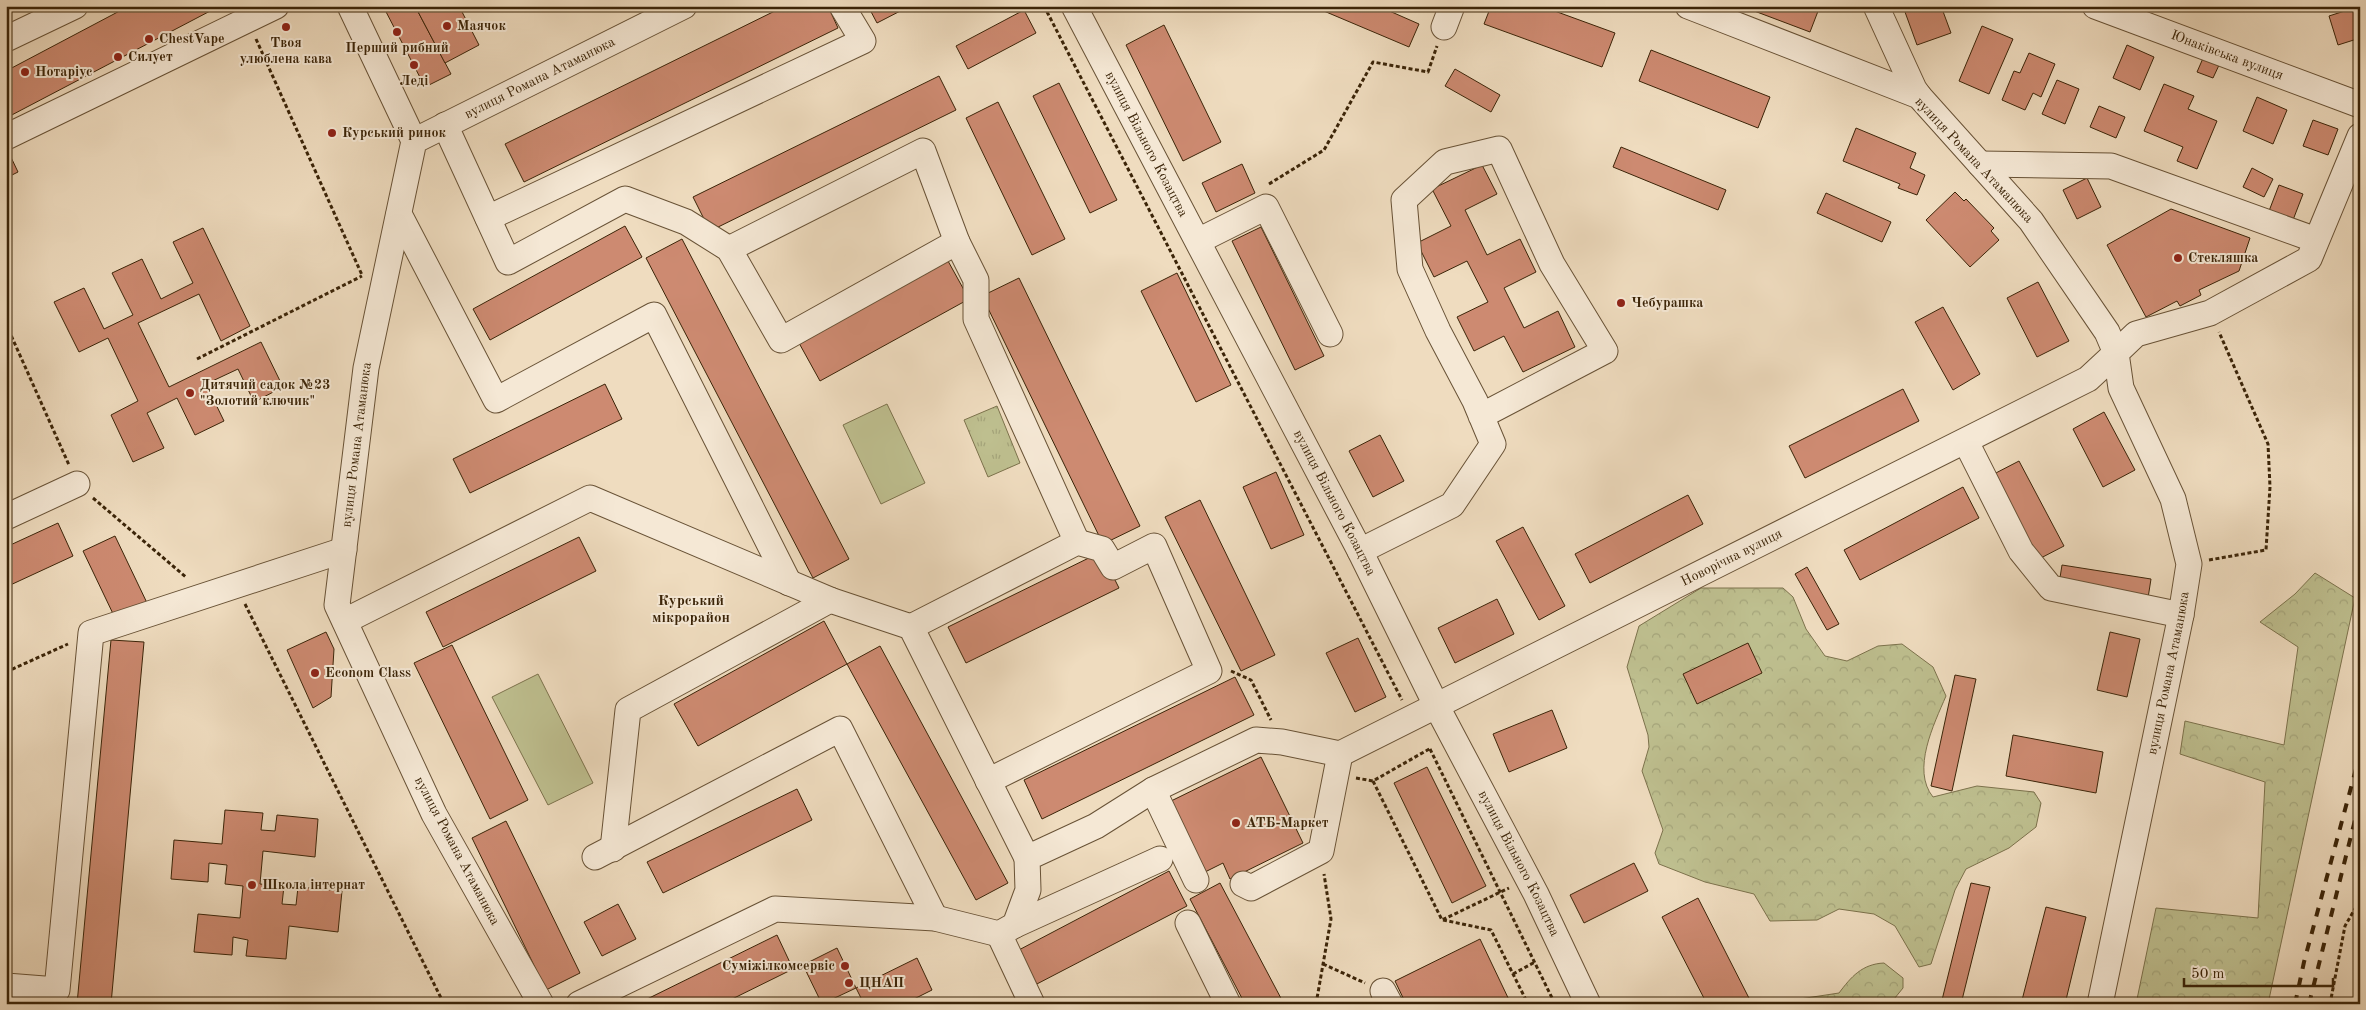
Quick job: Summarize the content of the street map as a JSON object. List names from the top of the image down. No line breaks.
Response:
{"streets":{"street":["Юнаківська вулиця","вулиця Романа Атаманюка","вулиця Вільного Козацтва","Новорічна вулиця"]},"crossings":[["вулиця Романа Атаманюка","Новорічна вулиця"],["вулиця Вільного Козацтва","Новорічна вулиця"]],"districts":["Курський мікрорайон"],"places":["Маячок","Твоя улюблена кава","Перший рибний","ChestVape","Силует","Леді","Нотаріус","Курський ринок","Стекляшка","Чебурашка","Дитячий садок №23 \"Золотий ключик\"","Econom Class","АТБ-Маркет","Школа інтернат","Суміжілкомсервіс","ЦНАП"],"scale_bar":"50 m"}
